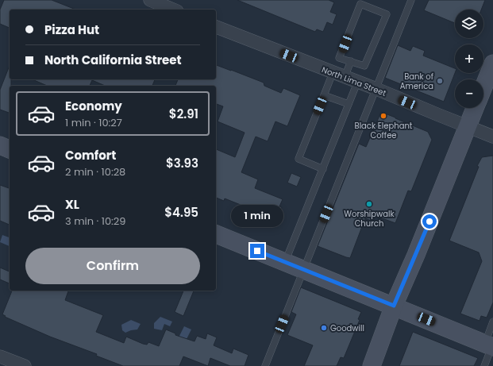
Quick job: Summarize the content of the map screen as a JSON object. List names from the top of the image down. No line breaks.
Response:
{"streets":{"street":["North Lima Street"]},"places":["Bank of America","Black Elephant Coffee","Worshipwalk Church","Goodwill"],"page":{"map_buttons":["+","−"],"banner":["Pizza Hut","North California Street"],"list":[{"name":"Economy","note":"1 min · 10:27","value":"$2.91"},{"name":"Comfort","note":"2 min · 10:28","value":"$3.93"},{"name":"XL","note":"3 min · 10:29","value":"$4.95"}],"bubble":"1 min","buttons":"Confirm"}}
